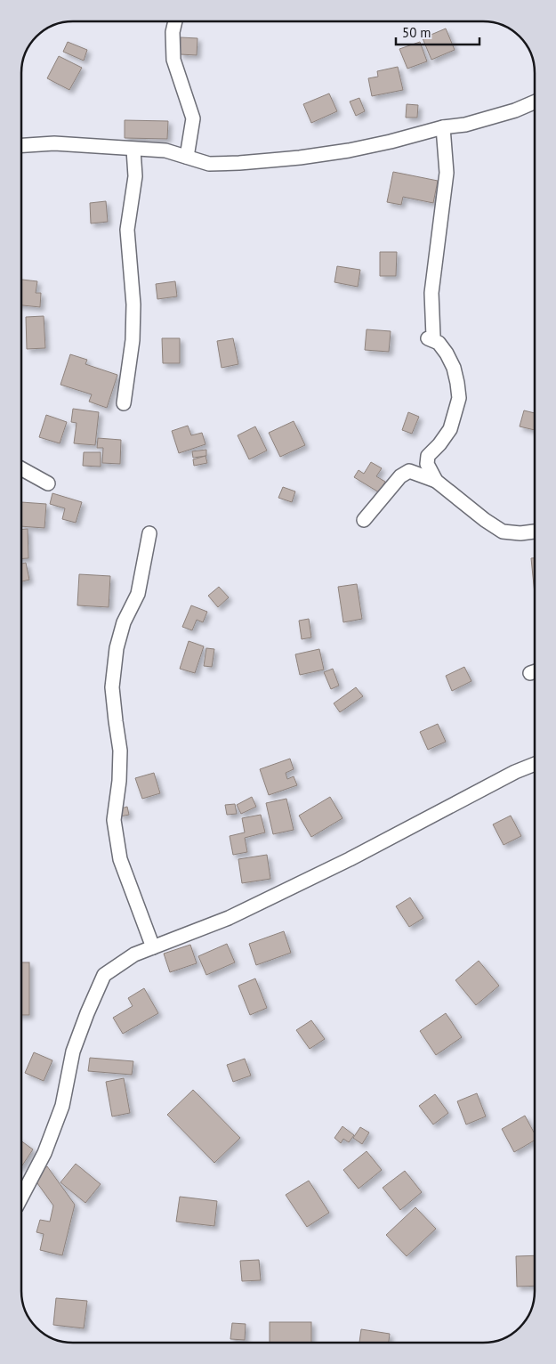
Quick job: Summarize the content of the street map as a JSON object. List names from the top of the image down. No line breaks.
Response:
{"scale_bar":"50 m"}
